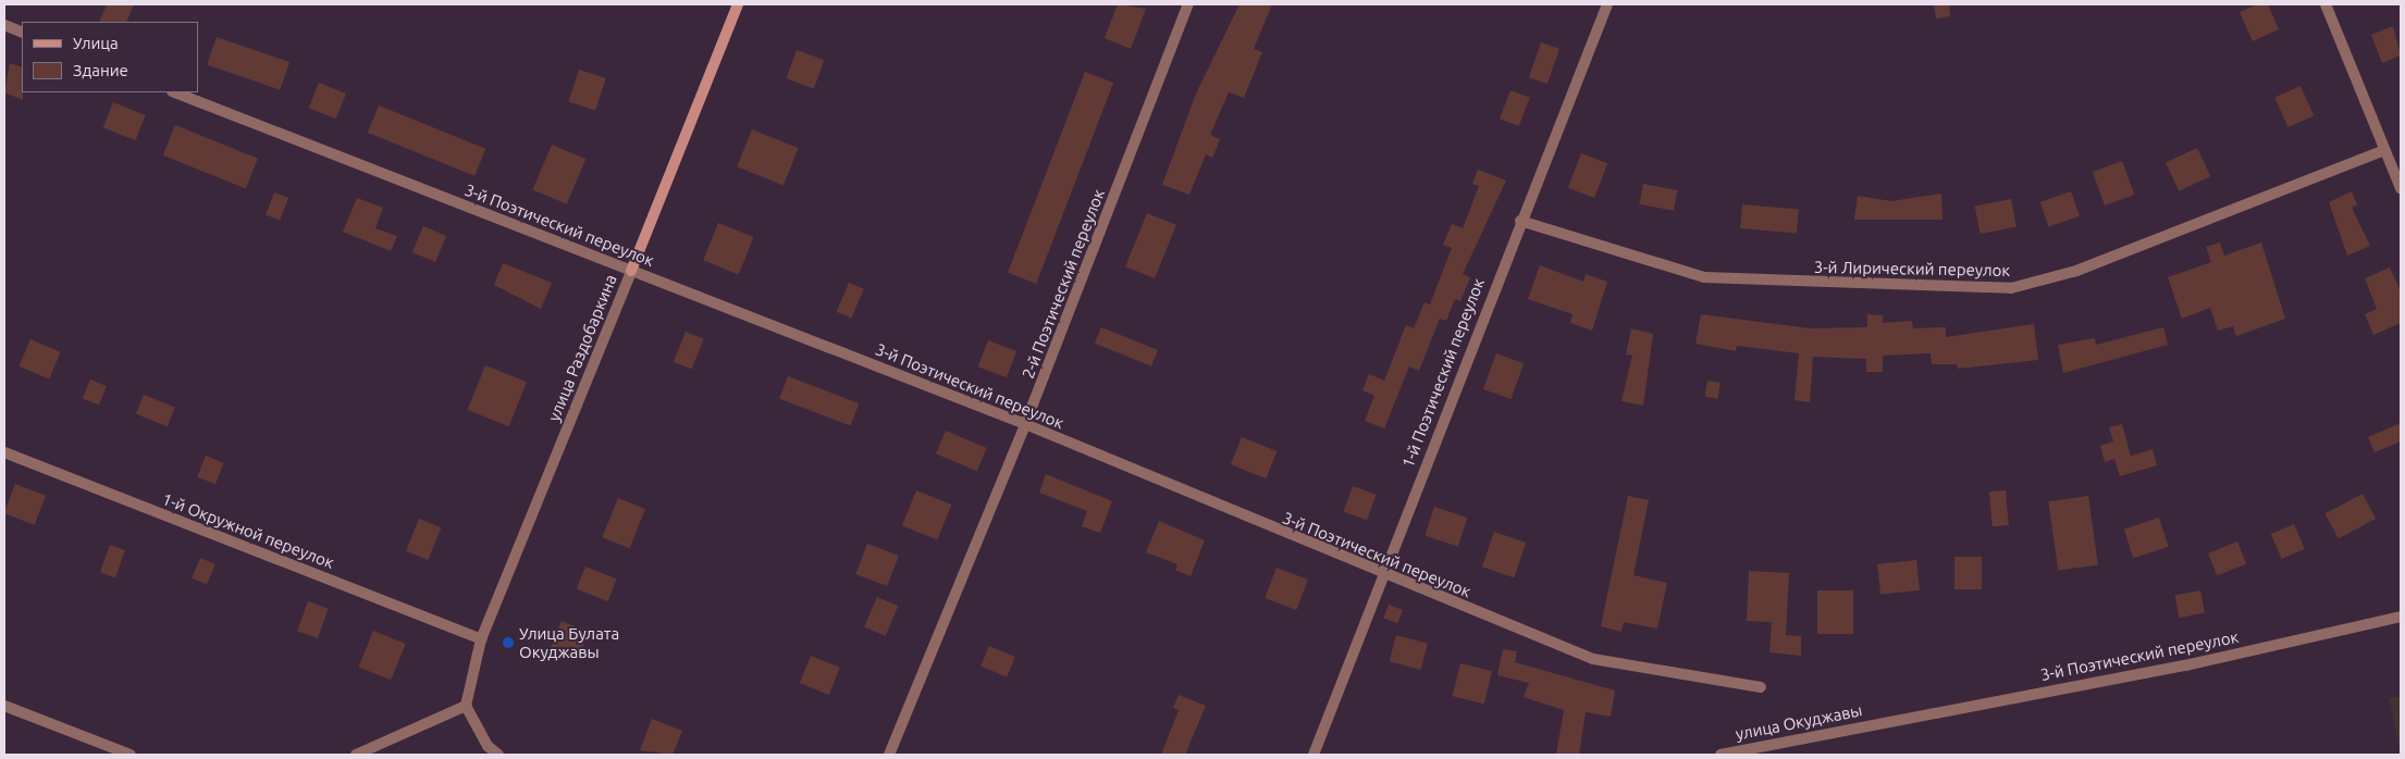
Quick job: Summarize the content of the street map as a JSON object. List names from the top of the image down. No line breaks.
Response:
{"streets":{"street":["3-й Поэтический переулок","3-й Лирический переулок","2-й Поэтический переулок","улица Раздобаркина","1-й Поэтический переулок","1-й Окружной переулок","улица Окуджавы"]},"crossings":[["3-й Поэтический переулок","2-й Поэтический переулок"],["3-й Поэтический переулок","улица Раздобаркина"],["3-й Поэтический переулок","1-й Поэтический переулок"],["3-й Поэтический переулок","улица Окуджавы"],["3-й Лирический переулок","1-й Поэтический переулок"],["улица Раздобаркина","1-й Окружной переулок"]],"places":["Улица Булата Окуджавы"],"legend":["Улица","Здание"]}
